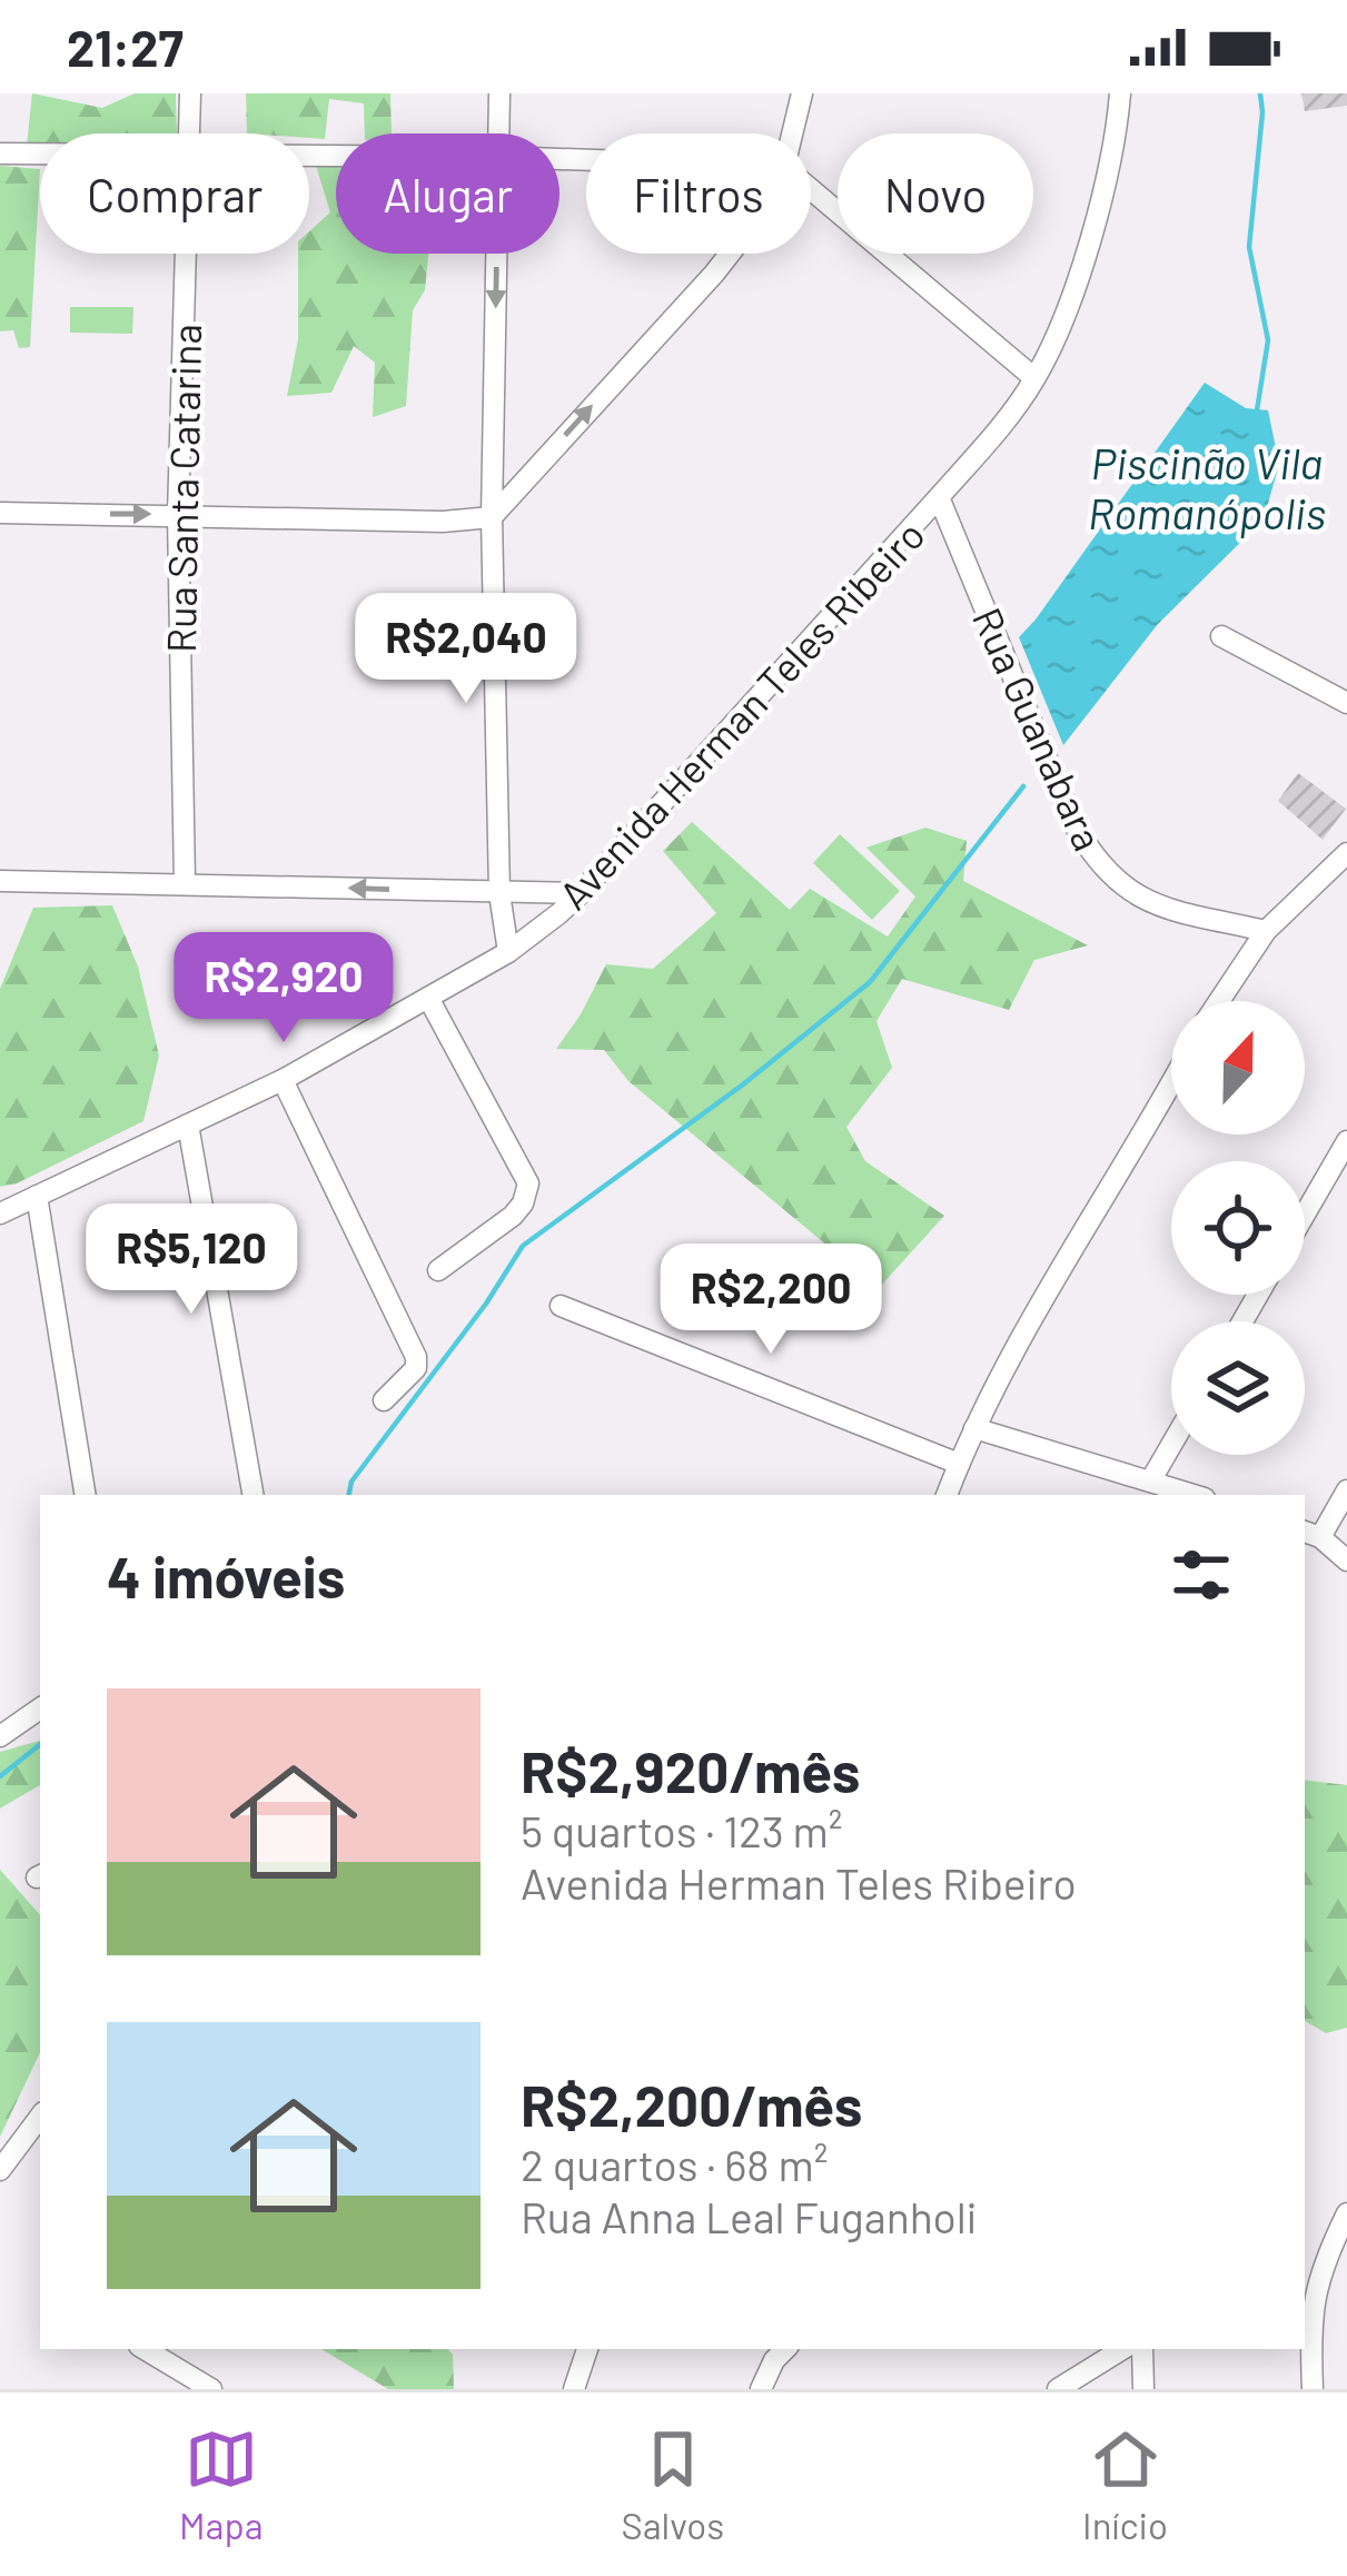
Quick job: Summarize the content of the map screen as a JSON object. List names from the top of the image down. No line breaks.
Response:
{"streets":{"street":["Rua Santa Catarina","Avenida Herman Teles Ribeiro","Rua Guanabara"]},"crossings":[["Avenida Herman Teles Ribeiro","Rua Guanabara"]],"water":["Piscinão Vila Romanópolis"],"north":"top","page":{"status":"21:27","chip":["Comprar","Alugar","Filtros","Novo"],"price":["R$2,040","R$2,920","R$5,120","R$2,200"],"heading":"4 imóveis","list":[{"name":"R$2,920/mês","note":"5 quartos · 123 m² · Avenida Herman Teles Ribeiro"},{"name":"R$2,200/mês","note":"2 quartos · 68 m² · Rua Anna Leal Fuganholi"}],"tabs":["Mapa","Salvos","Início"]}}
